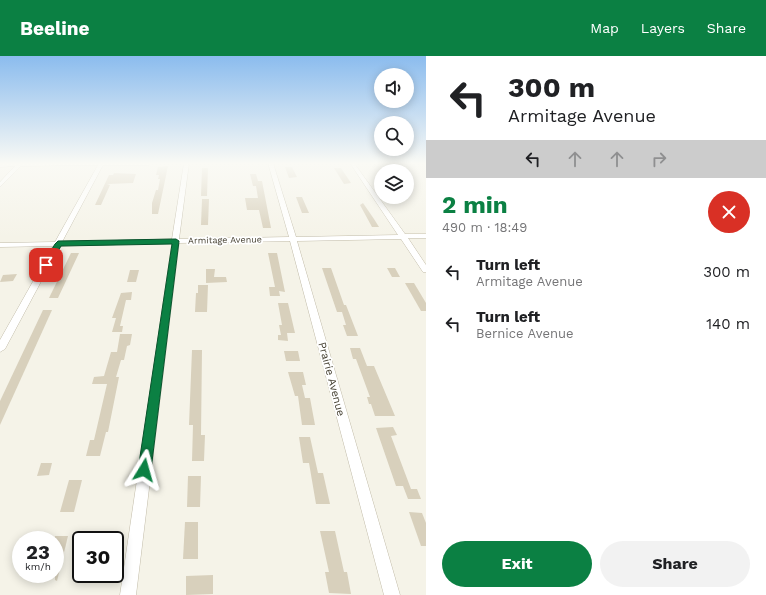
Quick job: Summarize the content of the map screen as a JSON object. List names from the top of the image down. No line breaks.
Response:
{"streets":{"street":["Armitage Avenue","Prairie Avenue"]},"crossings":[["Armitage Avenue","Prairie Avenue"]],"page":{"header":"Beeline","nav":["Map","Layers","Share"],"turn":["300 m","Armitage Avenue"],"heading":["2 min","490 m · 18:49"],"list":[{"name":"Turn left","note":"Armitage Avenue","value":"300 m"},{"name":"Turn left","note":"Bernice Avenue","value":"140 m"}],"speed":"23 km/h","limit":"30","buttons":["Exit","Share"]}}
